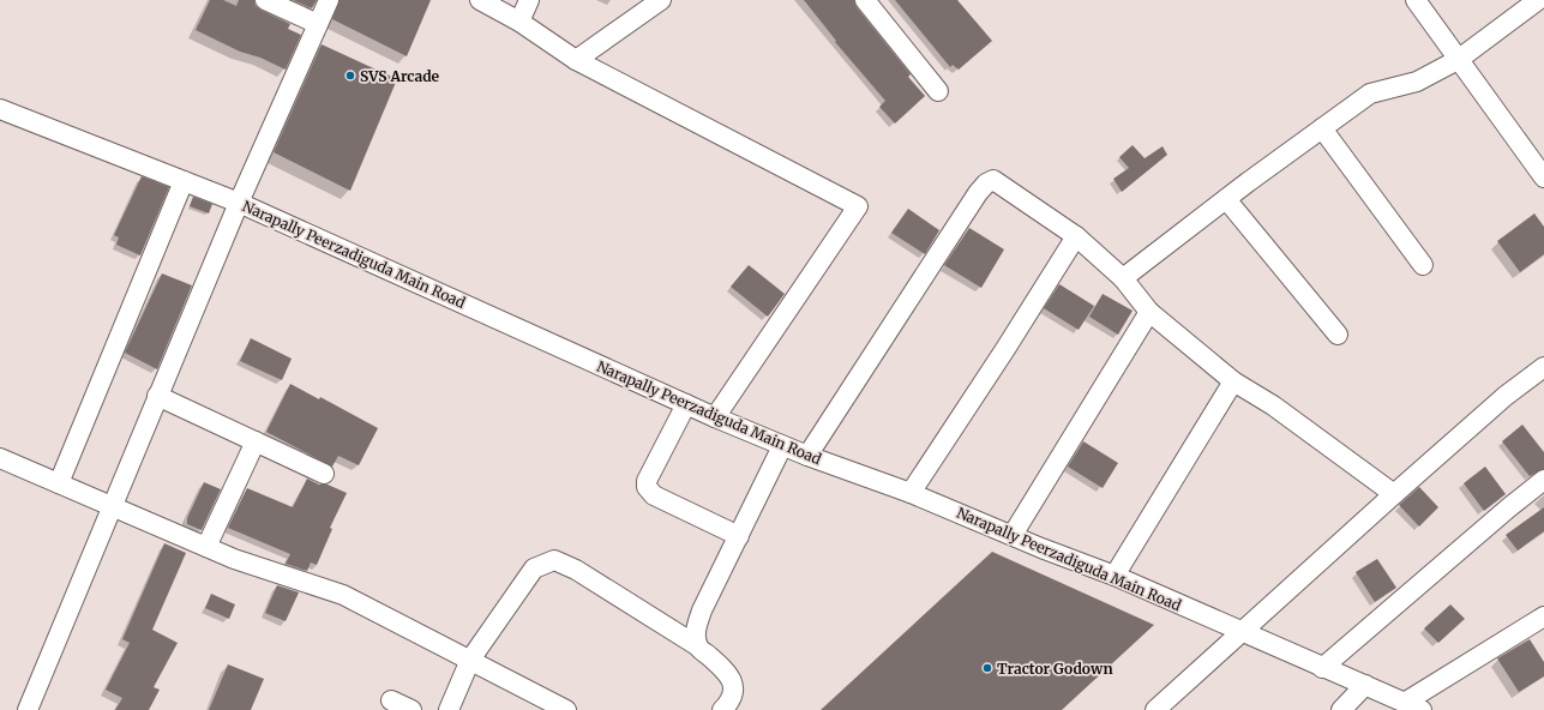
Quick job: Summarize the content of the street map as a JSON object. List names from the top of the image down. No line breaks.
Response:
{"streets":{"street":["Narapally Peerzadiguda Main Road"]},"places":["SVS Arcade","Tractor Godown"]}
